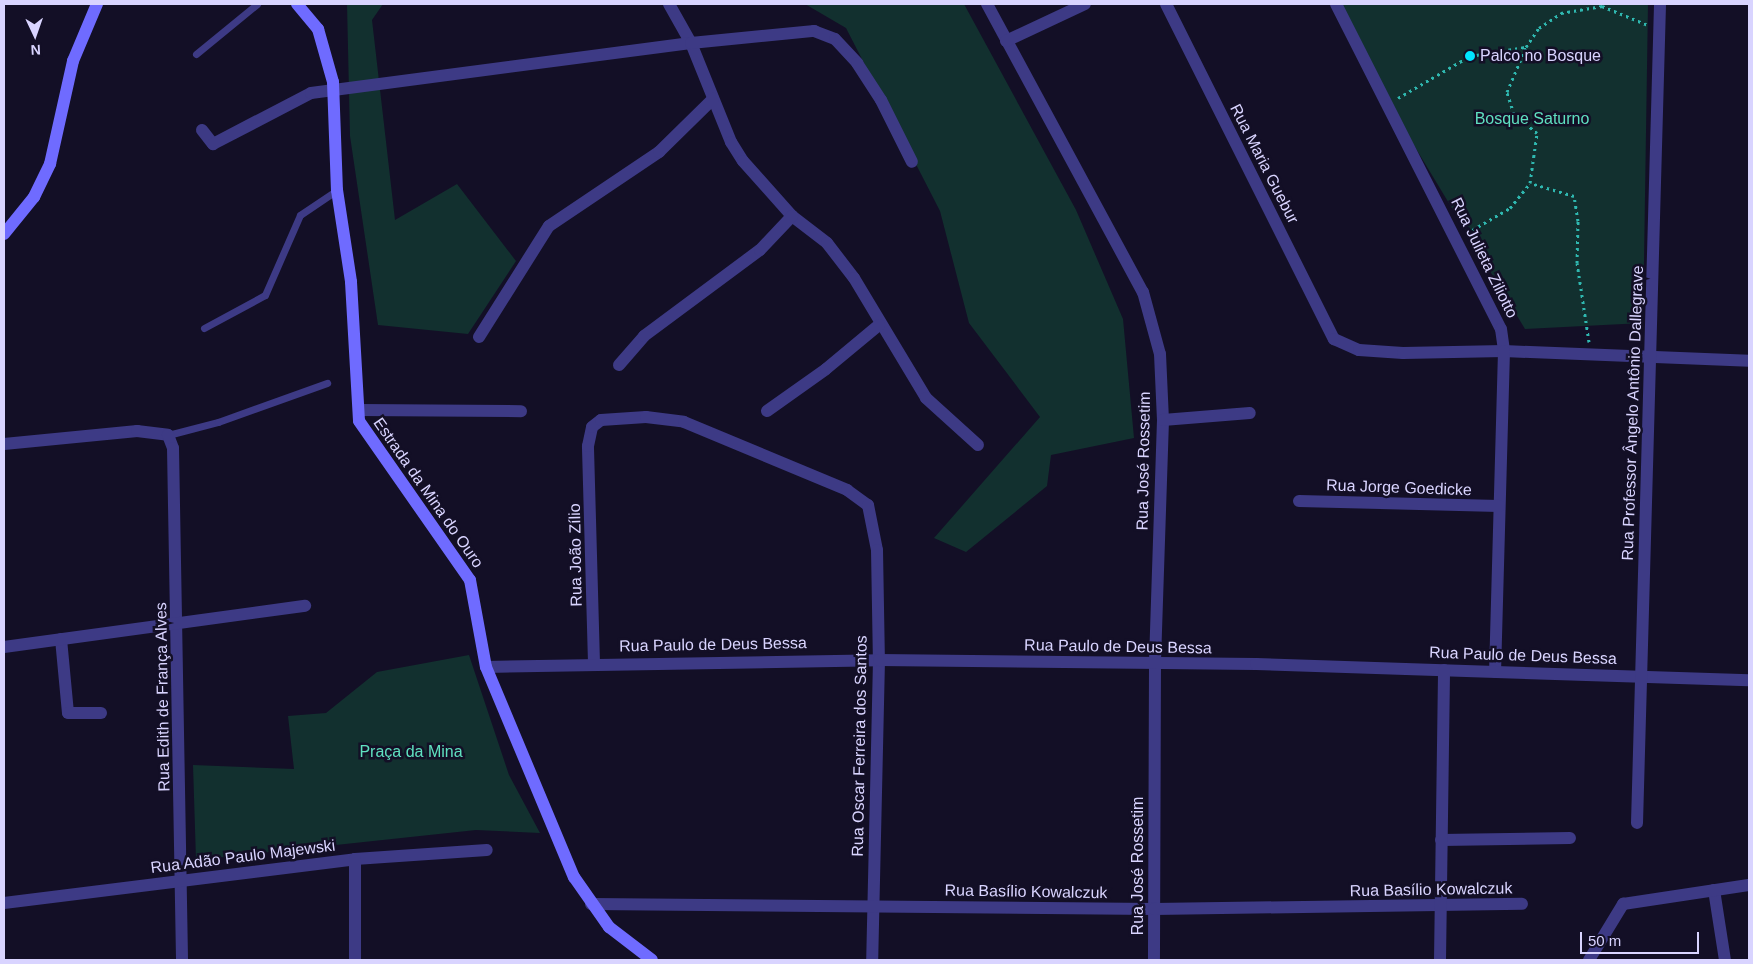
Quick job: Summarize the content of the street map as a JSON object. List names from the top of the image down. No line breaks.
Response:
{"streets":{"street":["Rua Maria Guebur","Rua Julieta Ziliotto","Rua Professor Ângelo Antônio Dallegrave","Rua José Rossetim","Rua Jorge Goedicke","Estrada da Mina do Ouro","Rua João Zílio","Rua Paulo de Deus Bessa","Rua Edith de França Alves","Rua Oscar Ferreira dos Santos","Rua Adão Paulo Majewski","Rua Basílio Kowalczuk"]},"crossings":[["Rua Maria Guebur","Rua Julieta Ziliotto"],["Rua Julieta Ziliotto","Rua Jorge Goedicke"],["Rua Julieta Ziliotto","Rua Paulo de Deus Bessa"],["Rua Professor Ângelo Antônio Dallegrave","Rua Paulo de Deus Bessa"],["Rua José Rossetim","Rua Paulo de Deus Bessa"],["Rua José Rossetim","Rua Basílio Kowalczuk"],["Estrada da Mina do Ouro","Rua Paulo de Deus Bessa"],["Estrada da Mina do Ouro","Rua Basílio Kowalczuk"],["Rua João Zílio","Rua Paulo de Deus Bessa"],["Rua João Zílio","Rua Oscar Ferreira dos Santos"],["Rua Paulo de Deus Bessa","Rua Oscar Ferreira dos Santos"],["Rua Edith de França Alves","Rua Adão Paulo Majewski"],["Rua Oscar Ferreira dos Santos","Rua Basílio Kowalczuk"]],"parks":["Bosque Saturno","Praça da Mina"],"places":["Palco no Bosque"],"scale_bar":"50 m","north":"bottom"}
